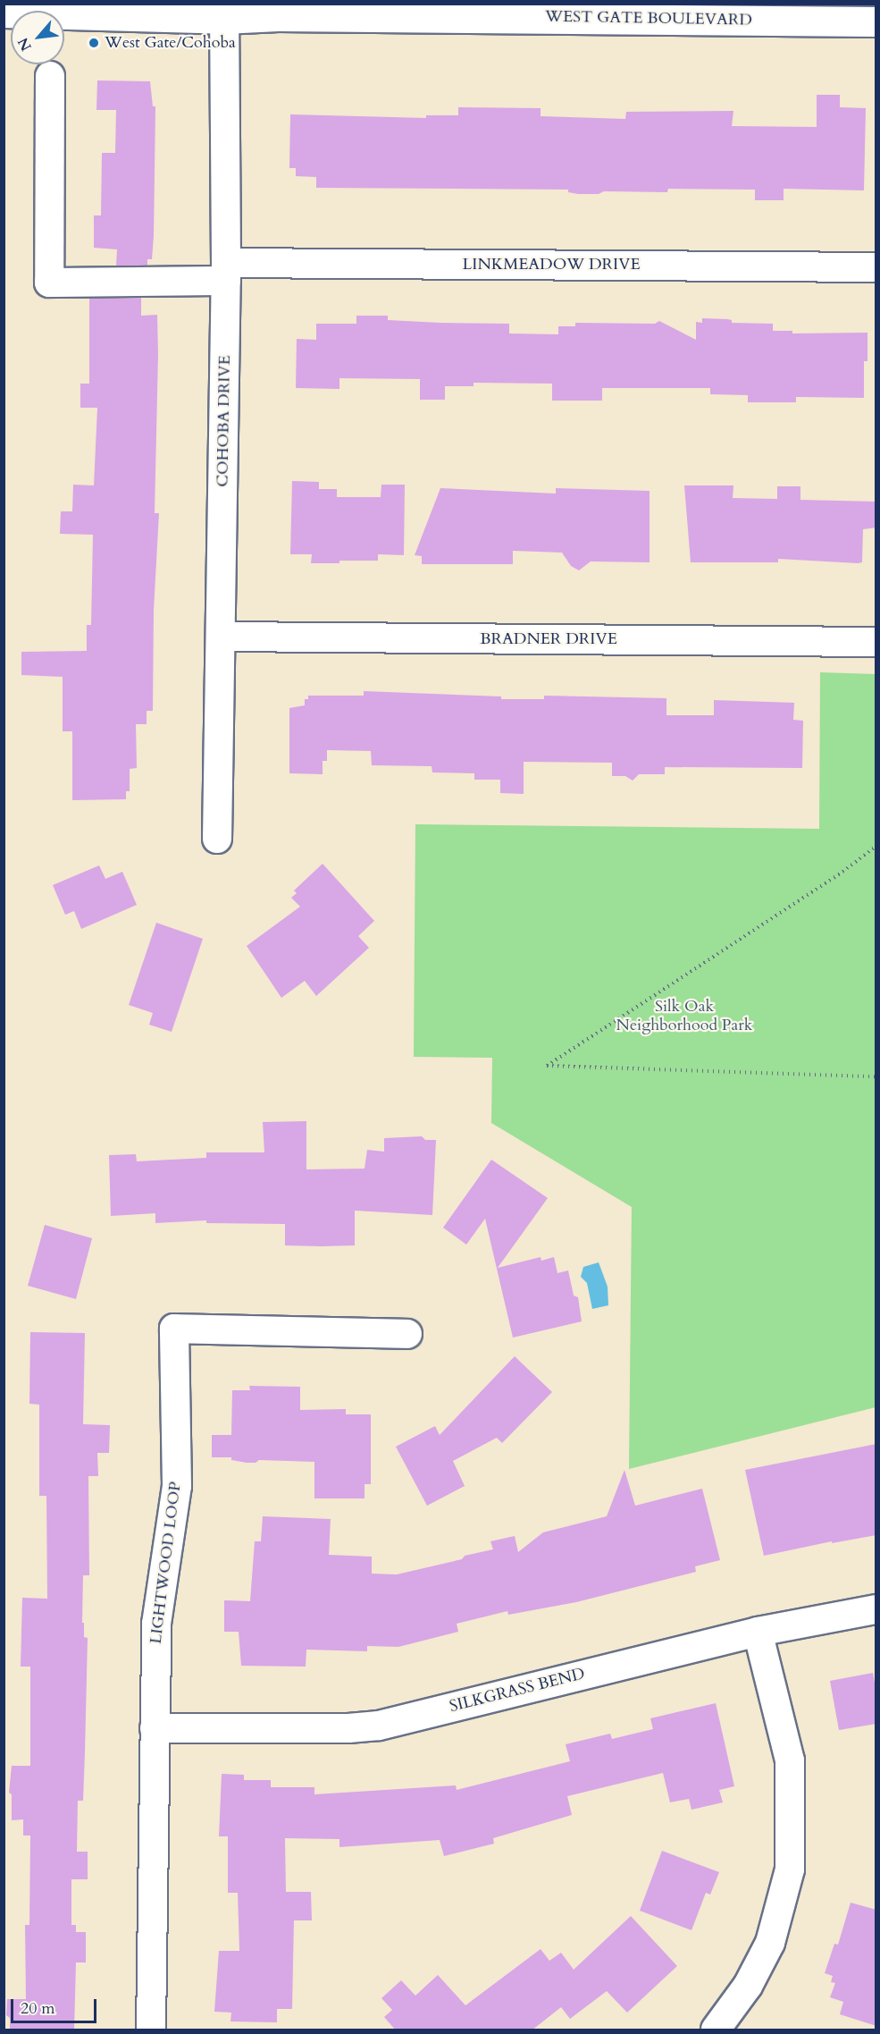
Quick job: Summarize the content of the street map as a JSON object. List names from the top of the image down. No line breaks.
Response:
{"streets":{"main road":["WEST GATE BOULEVARD"],"street":["LINKMEADOW DRIVE","COHOBA DRIVE","BRADNER DRIVE","LIGHTWOOD LOOP","SILKGRASS BEND"]},"crossings":[["WEST GATE BOULEVARD","COHOBA DRIVE"],["LINKMEADOW DRIVE","COHOBA DRIVE"],["COHOBA DRIVE","BRADNER DRIVE"],["LIGHTWOOD LOOP","SILKGRASS BEND"]],"parks":["Silk Oak Neighborhood Park"],"places":["West Gate/Cohoba"],"scale_bar":"20 m","north":"bottom left"}
